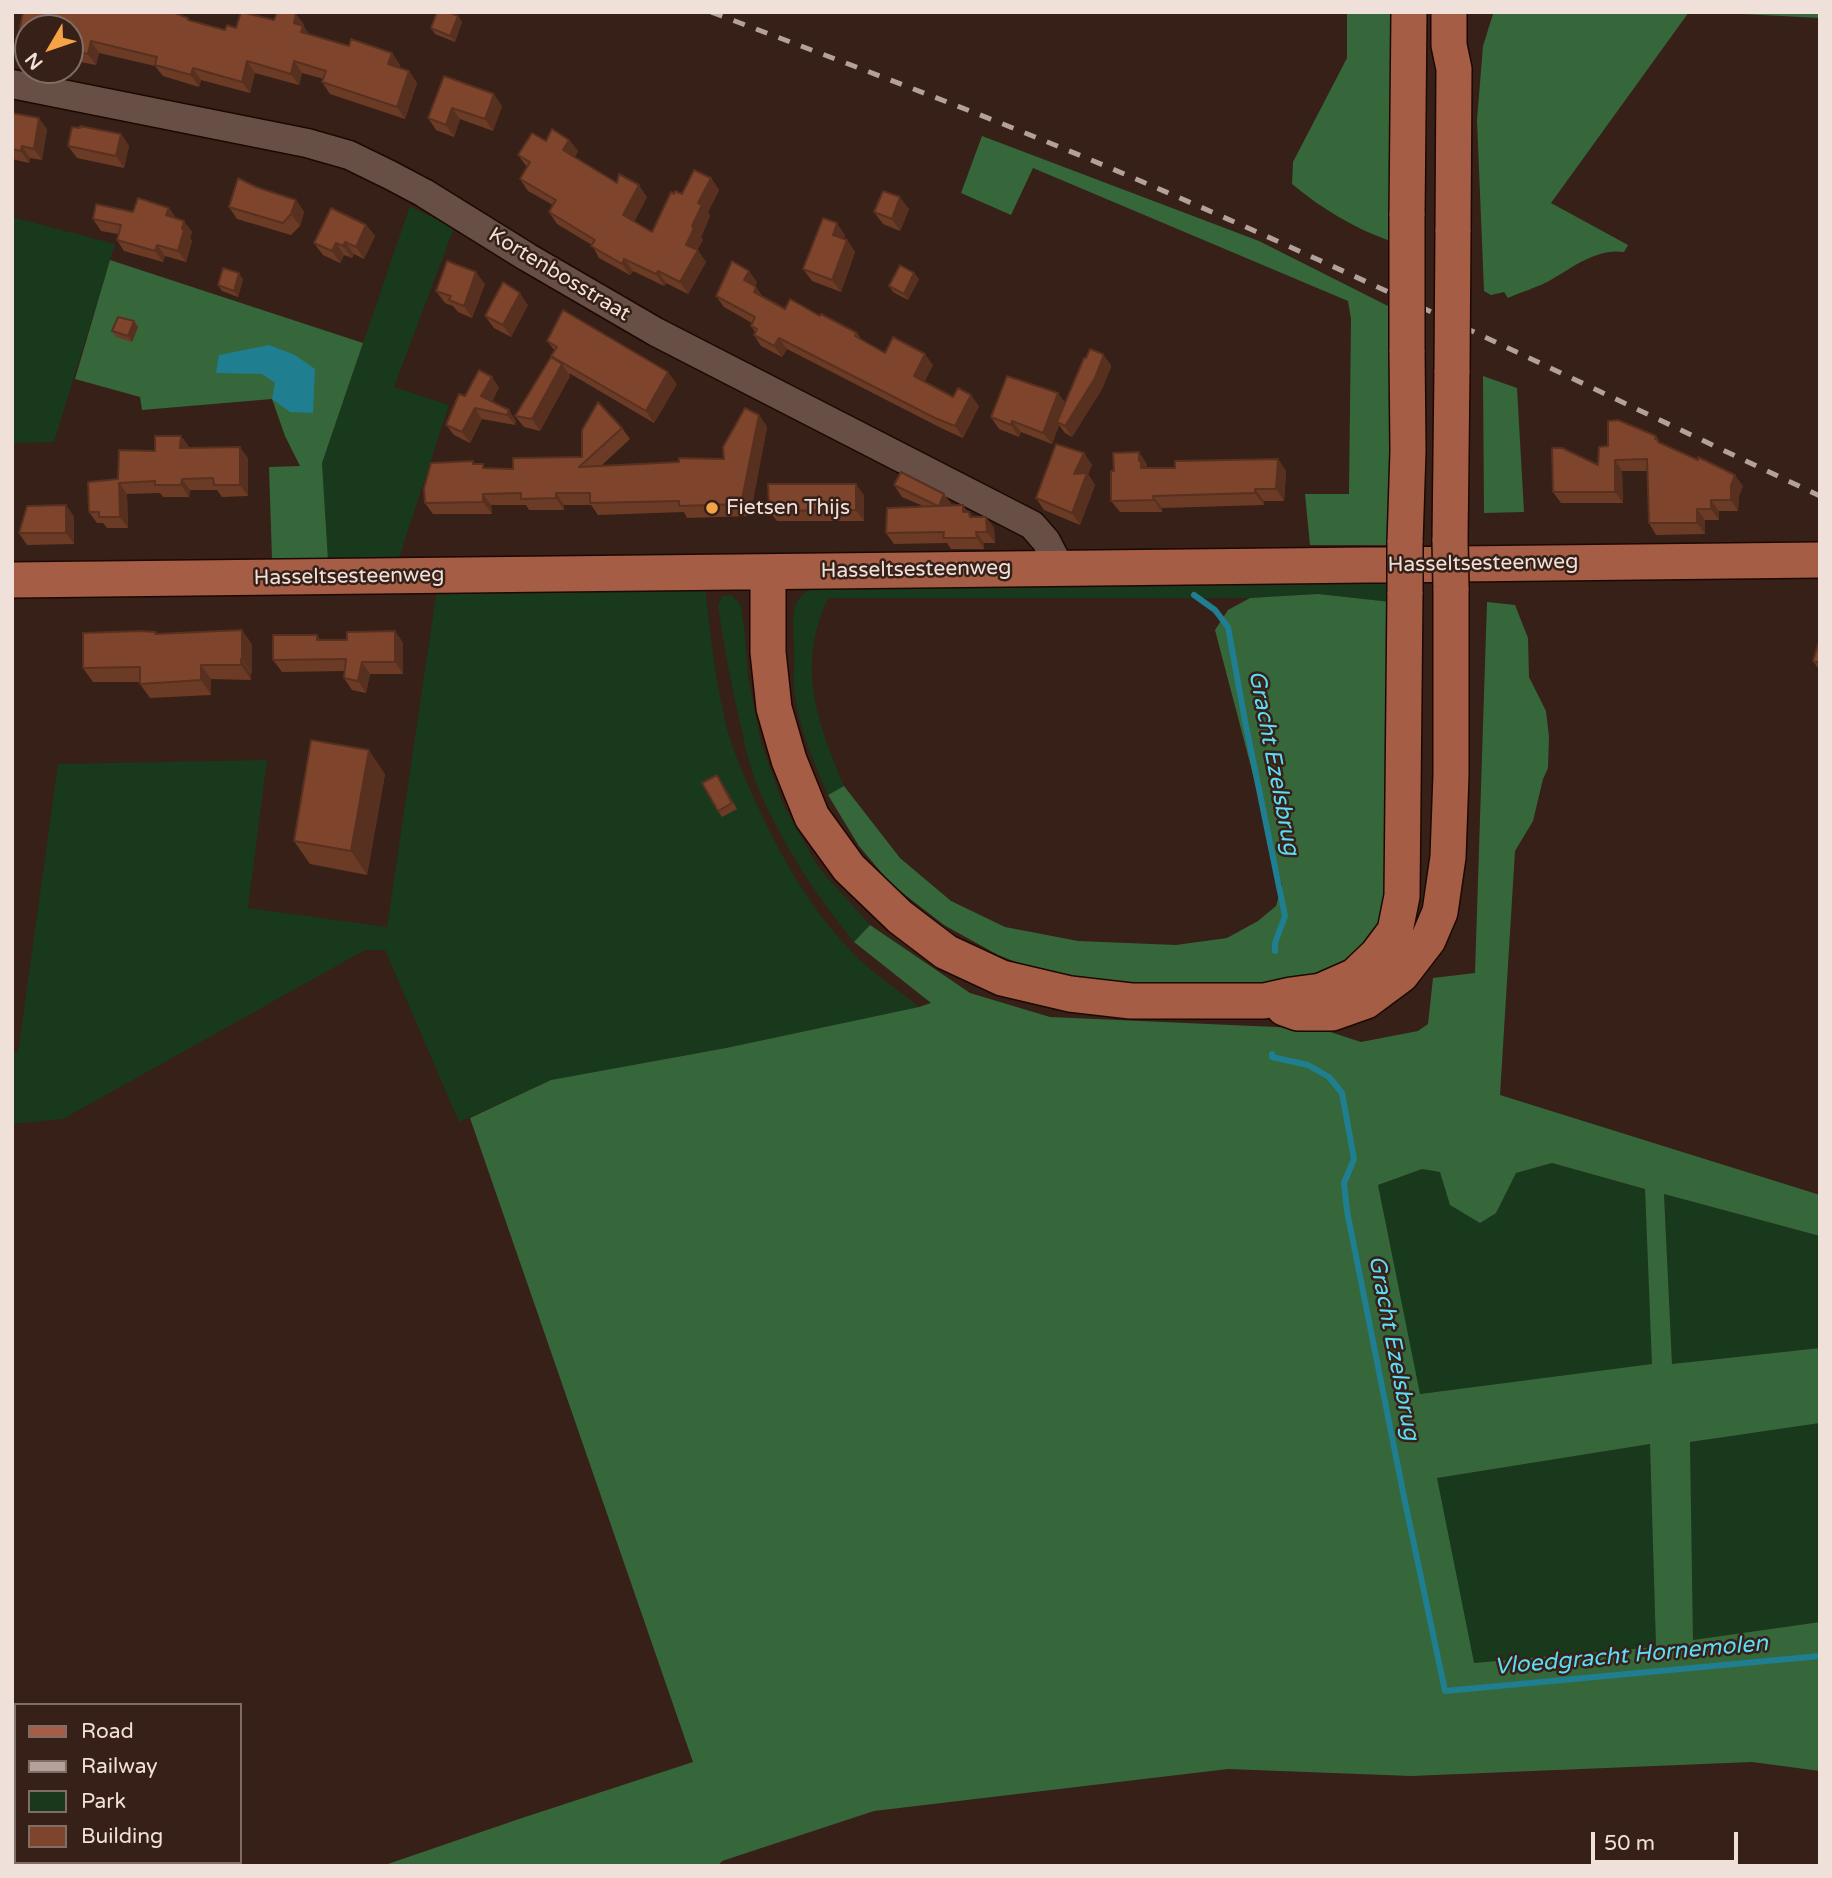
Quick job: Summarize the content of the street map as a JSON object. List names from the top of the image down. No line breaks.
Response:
{"streets":{"main road":["Hasseltsesteenweg"],"street":["Kortenbosstraat"]},"crossings":[["Kortenbosstraat","Hasseltsesteenweg"]],"water":["Gracht Ezelsbrug","Vloedgracht Hornemolen"],"places":["Fietsen Thijs"],"legend":["Road","Railway","Park","Building"],"scale_bar":"50 m","north":"bottom left"}
